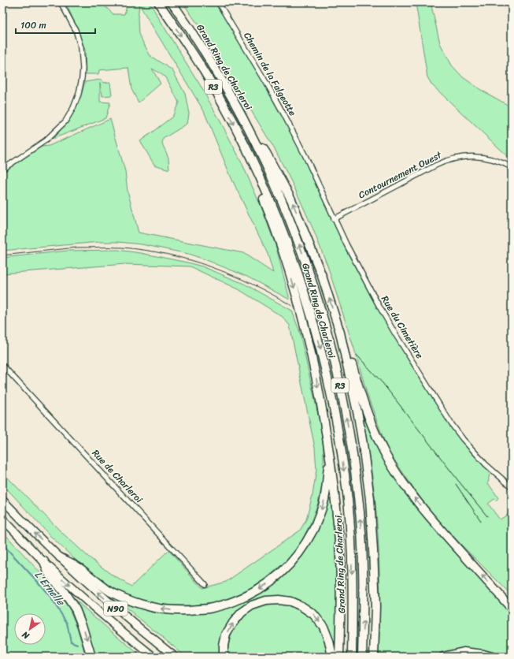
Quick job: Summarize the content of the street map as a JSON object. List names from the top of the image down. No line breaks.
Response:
{"streets":{"highway":["Grand Ring de Charleroi","R3","N90"],"street":["Chemin de la Falgeotte","Contournement Ouest","Rue du Cimetière","Rue de Charleroi"]},"crossings":[["Chemin de la Falgeotte","Rue du Cimetière"],["Contournement Ouest","Rue du Cimetière"]],"water":["L'Ernelle"],"scale_bar":"100 m","north":"bottom left"}
